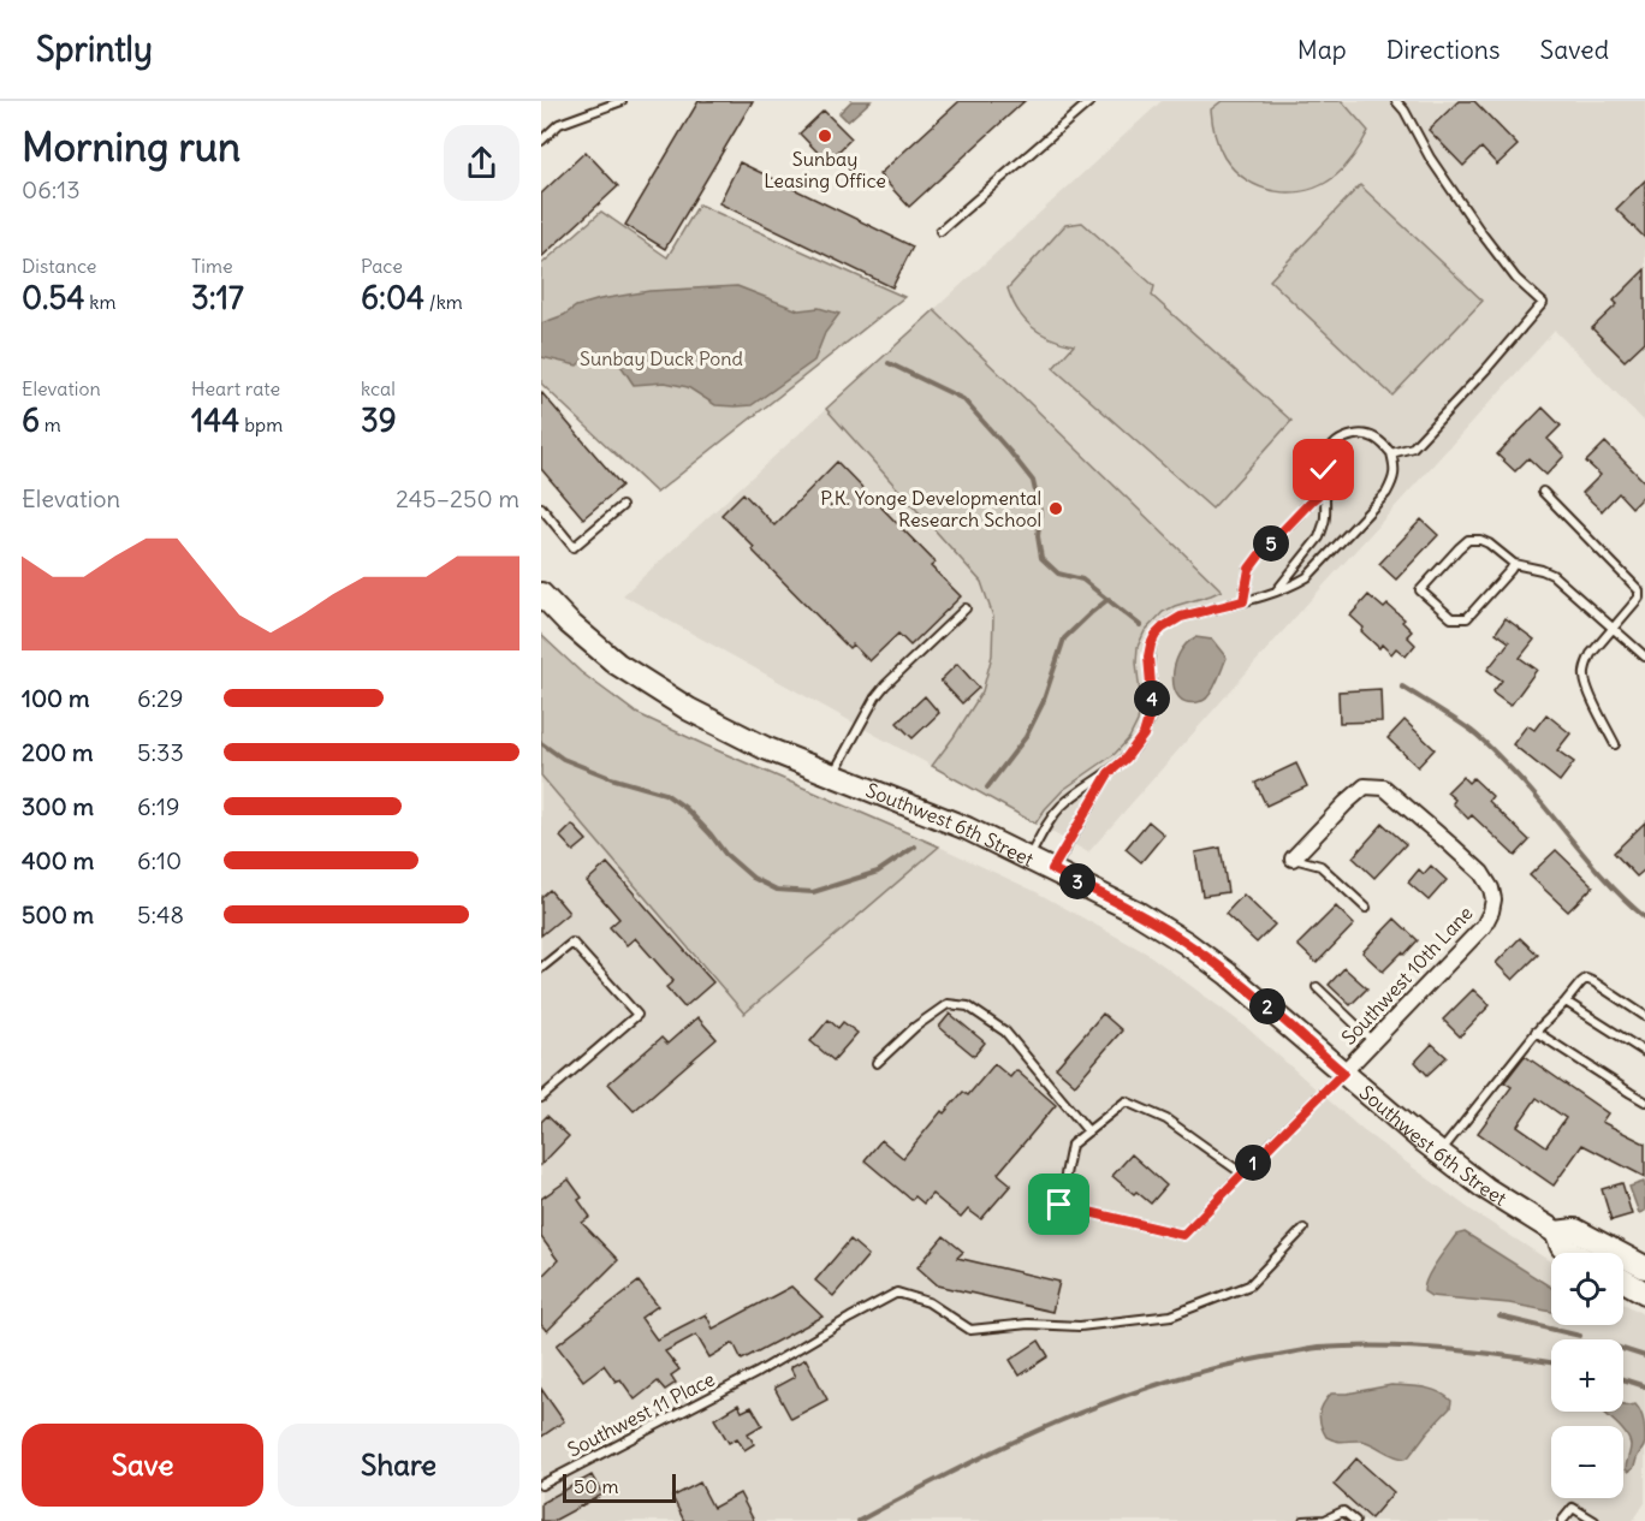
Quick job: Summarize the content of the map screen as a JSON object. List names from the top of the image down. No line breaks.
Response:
{"streets":{"street":["Southwest 6th Street","Southwest 10th Lane"],"lane":["Southwest 11 Place"]},"crossings":[["Southwest 6th Street","Southwest 10th Lane"]],"parks":["Sunbay Duck Pond"],"places":["Sunbay Leasing Office","P.K. Yonge Developmental Research School"],"scale_bar":"50 m","page":{"header":"Sprintly","nav":["Map","Directions","Saved"],"heading":["Morning run","06:13"],"stats":[["Distance","0.54 km"],["Time","3:17"],["Pace","6:04 /km"],["Elevation","6 m"],["Heart rate","144 bpm"],["kcal","39"]],"chart":["Elevation","245–250 m"],"pins":["5","4","3","2","1"],"list":[{"name":"100 m","note":"6:29"},{"name":"200 m","note":"5:33"},{"name":"300 m","note":"6:19"},{"name":"400 m","note":"6:10"},{"name":"500 m","note":"5:48"}],"map_buttons":["+","−"],"buttons":["Save","Share"],"scale":"50 m"}}
